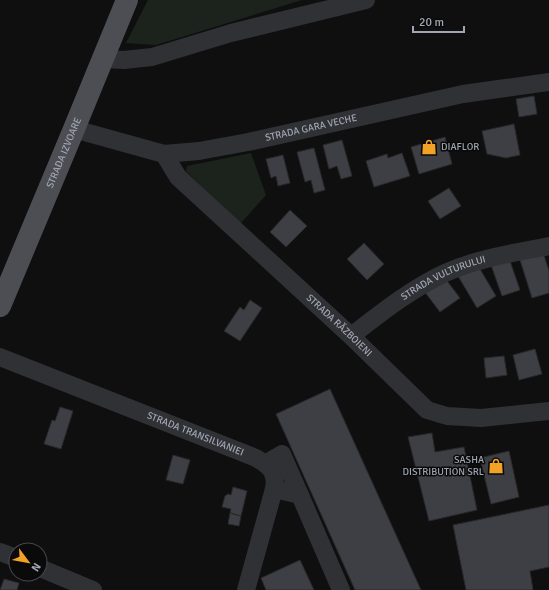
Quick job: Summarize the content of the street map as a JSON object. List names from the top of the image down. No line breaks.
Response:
{"streets":{"main road":["STRADA IZVOARE"],"street":["STRADA GARA VECHE","STRADA VULTURULUI","STRADA RĂZBOIENI","STRADA TRANSILVANIEI"]},"crossings":[["STRADA GARA VECHE","STRADA IZVOARE"],["STRADA GARA VECHE","STRADA RĂZBOIENI"],["STRADA VULTURULUI","STRADA RĂZBOIENI"]],"places":{"shop":["DIAFLOR","SASHA DISTRIBUTION SRL"]},"scale_bar":"20 m","north":"bottom right"}
